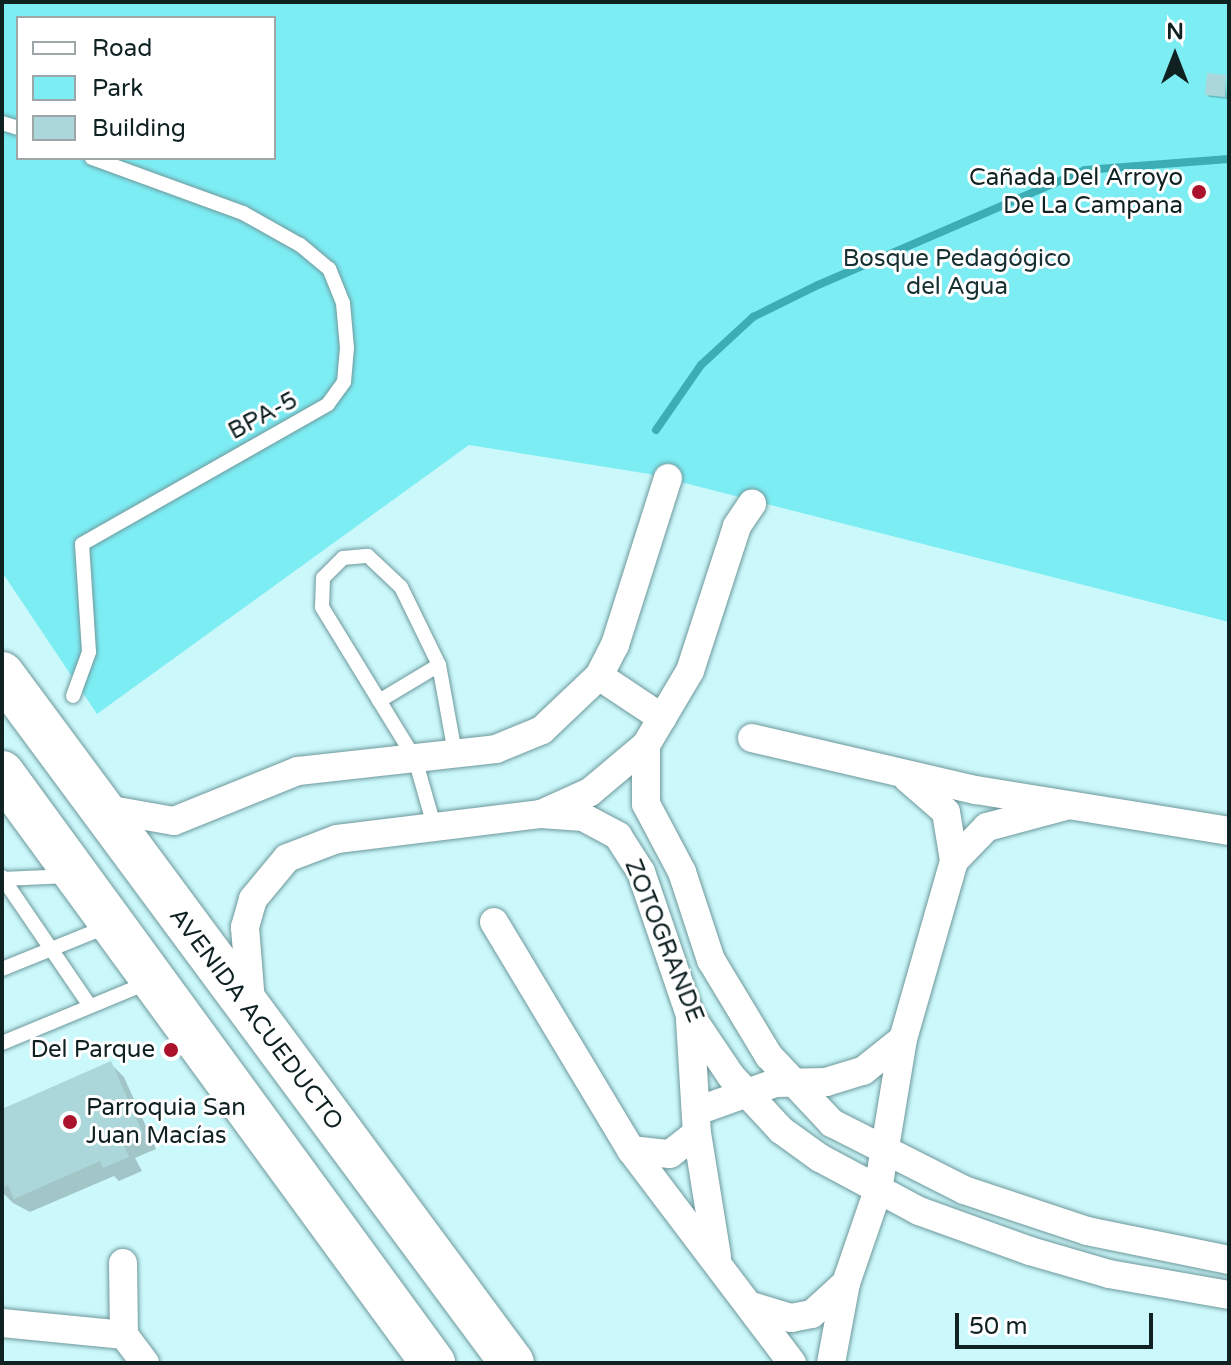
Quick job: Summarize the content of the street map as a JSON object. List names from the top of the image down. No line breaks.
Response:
{"streets":{"main road":["AVENIDA ACUEDUCTO"],"street":["ZOTOGRANDE"],"lane":["BPA-5"]},"parks":["Bosque Pedagógico del Agua"],"places":["Cañada Del Arroyo De La Campana","Del Parque","Parroquia San Juan Macías"],"legend":["Road","Park","Building"],"scale_bar":"50 m","north":"top"}
